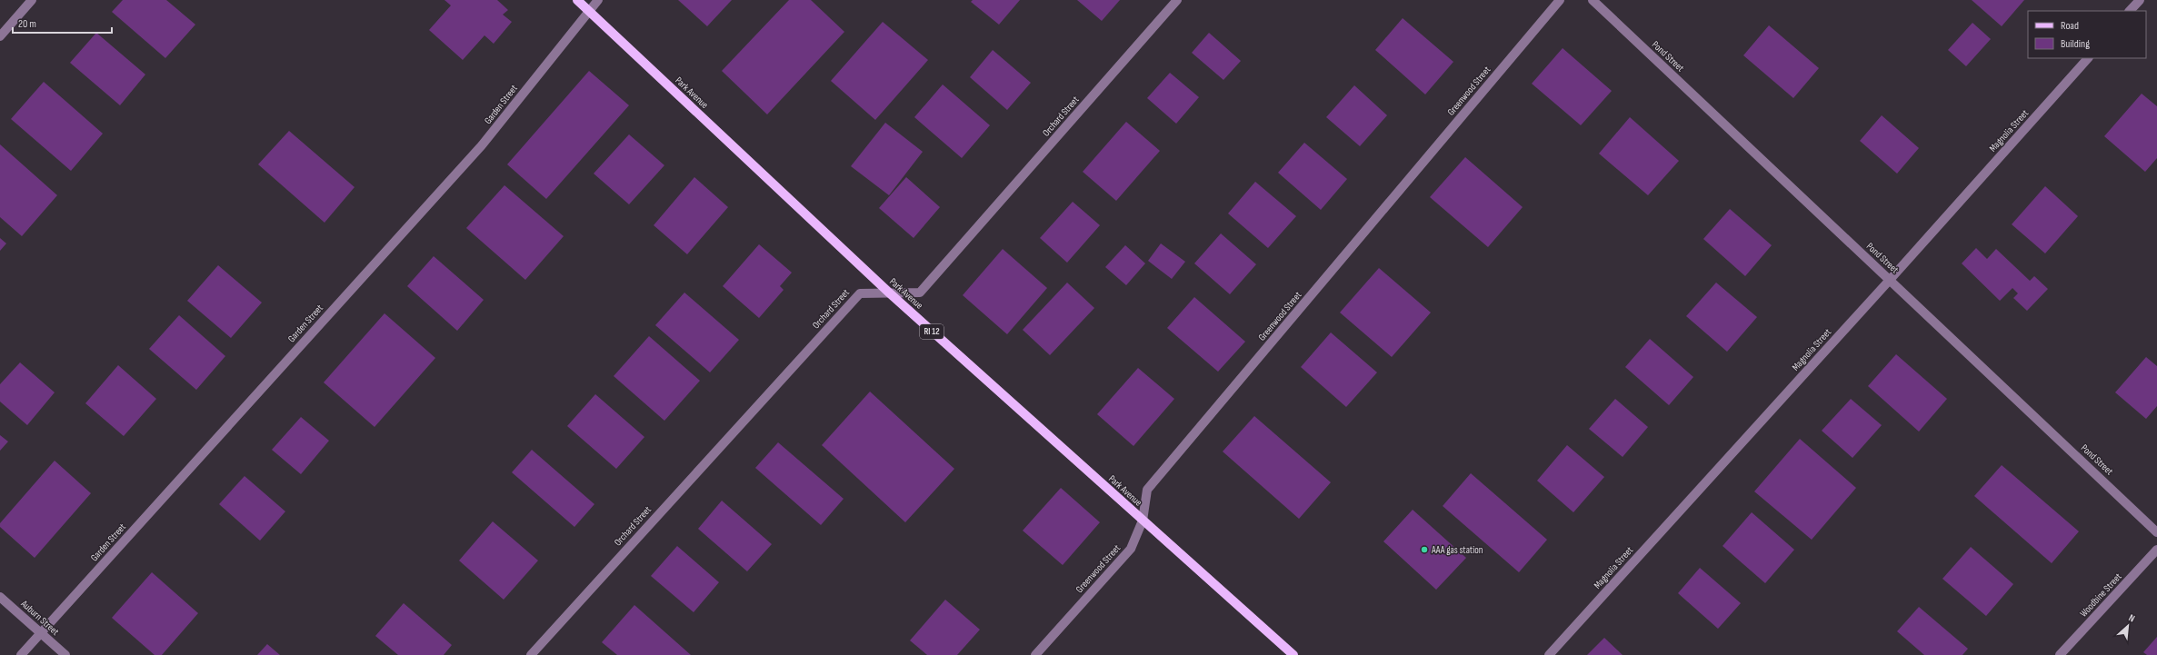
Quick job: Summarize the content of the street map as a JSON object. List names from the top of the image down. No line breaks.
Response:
{"streets":{"main road":["Park Avenue","RI 12"],"street":["Pond Street","Greenwood Street","Garden Street","Orchard Street","Magnolia Street","Woodbine Street","Auburn Street"]},"crossings":[["Pond Street","Magnolia Street"],["Greenwood Street","Park Avenue"],["Park Avenue","Garden Street"],["Park Avenue","Orchard Street"],["Garden Street","Auburn Street"]],"places":["AAA gas station"],"legend":["Road","Building"],"scale_bar":"20 m","north":"top right"}
